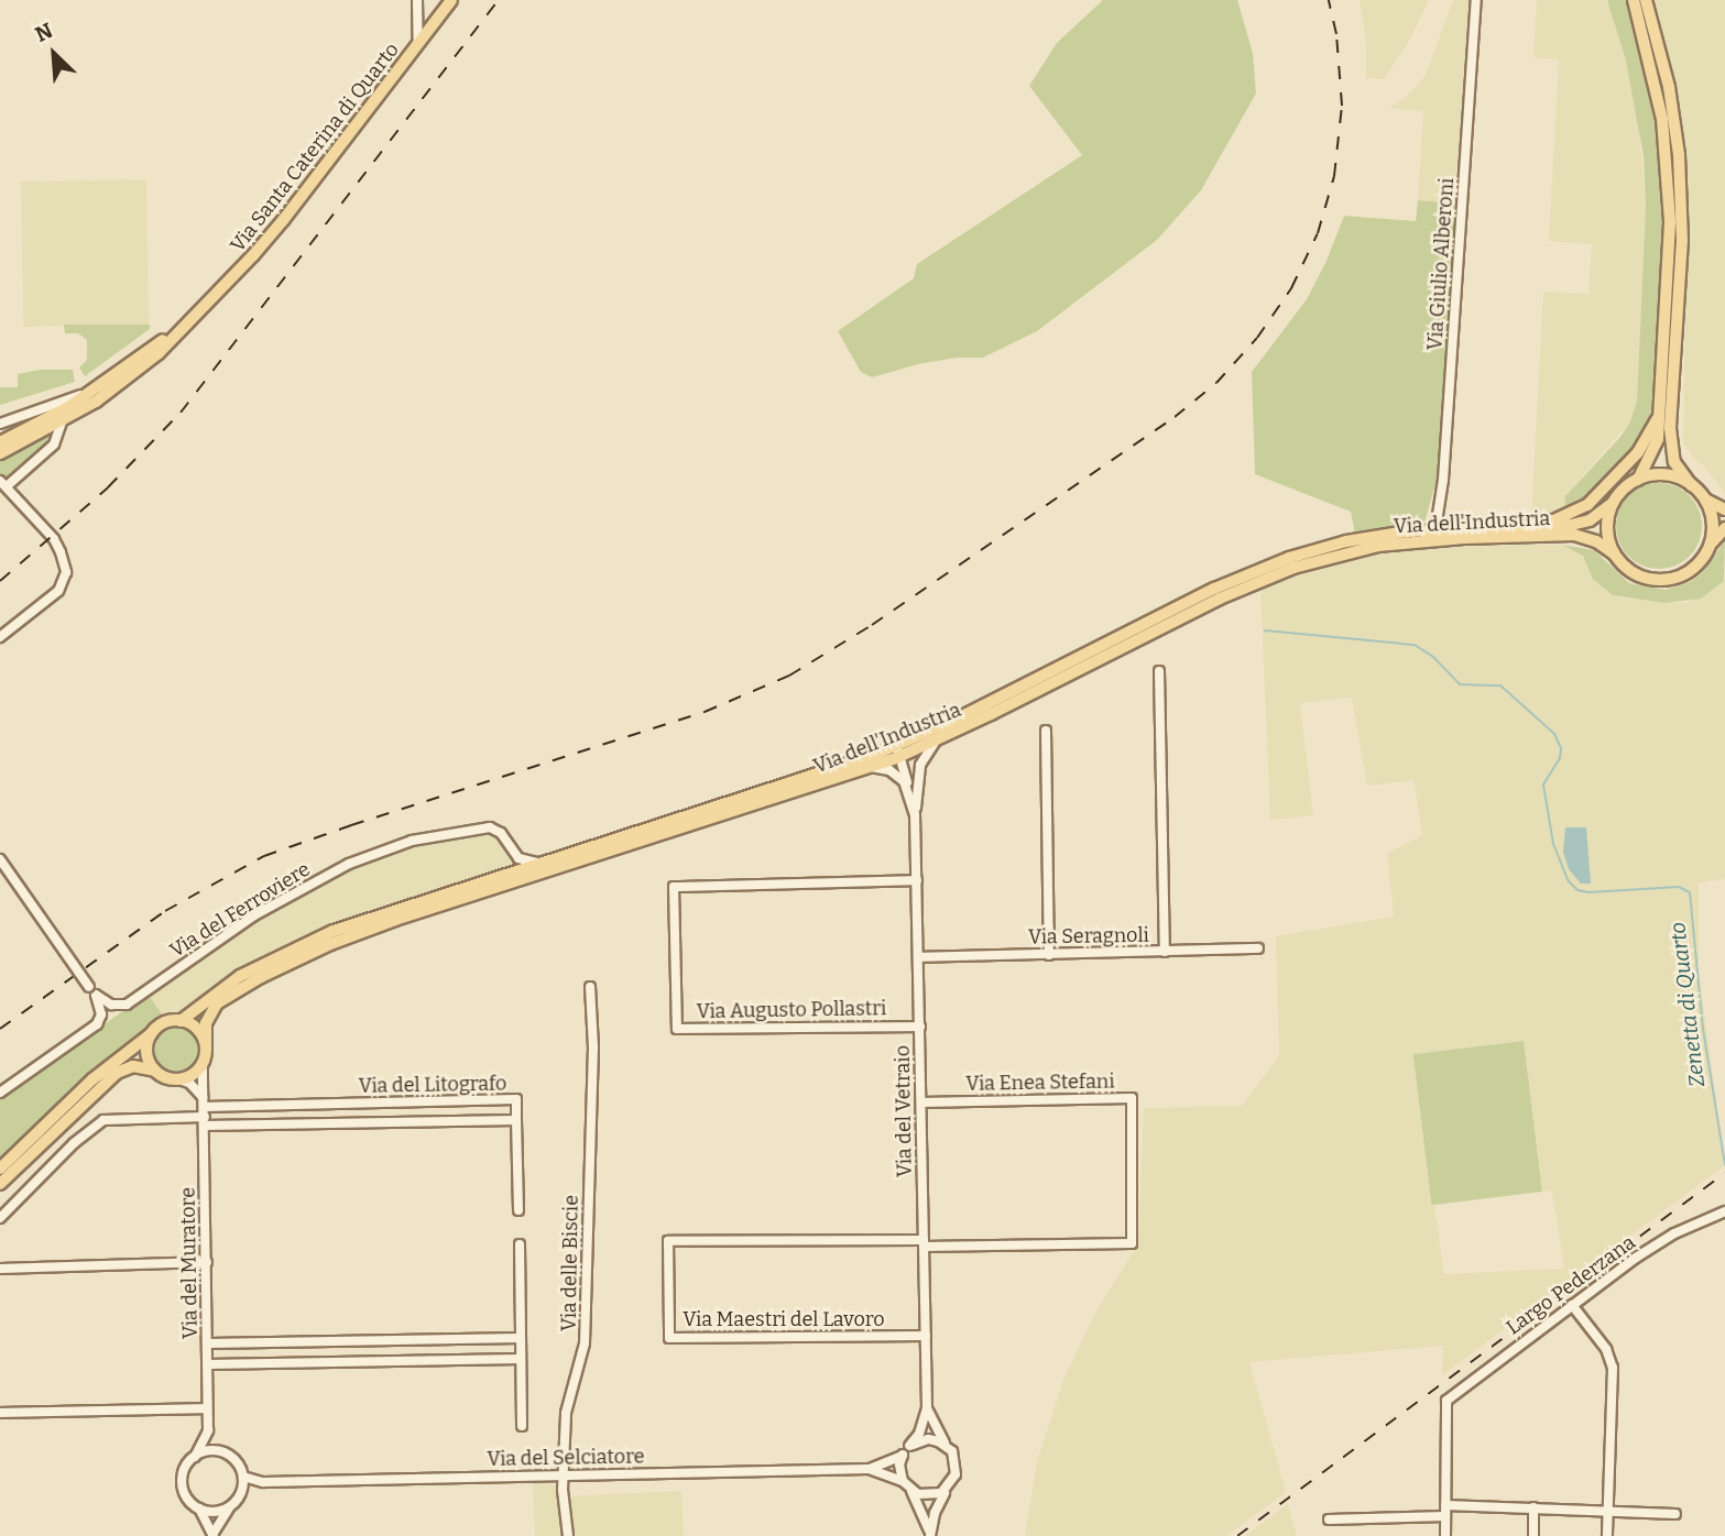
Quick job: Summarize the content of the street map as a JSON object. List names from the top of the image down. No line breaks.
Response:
{"streets":{"main road":["Via Santa Caterina di Quarto","Via dell'Industria"],"street":["Via Giulio Alberoni","Via del Ferroviere","Via Seragnoli","Via Augusto Pollastri","Via Enea Stefani","Via del Litografo","Via del Vetraio","Via del Muratore","Via delle Biscie","Largo Pederzana","Via Maestri del Lavoro","Via del Selciatore"]},"crossings":[["Via Giulio Alberoni","Via dell'Industria"],["Via dell'Industria","Via del Ferroviere"],["Via dell'Industria","Via del Vetraio"],["Via dell'Industria","Via del Muratore"],["Via Seragnoli","Via del Vetraio"],["Via Augusto Pollastri","Via del Vetraio"],["Via Enea Stefani","Via del Vetraio"],["Via Enea Stefani","Via Maestri del Lavoro"],["Via del Litografo","Via del Muratore"],["Via del Vetraio","Via Maestri del Lavoro"],["Via del Vetraio","Via del Selciatore"],["Via del Muratore","Via del Selciatore"],["Via delle Biscie","Via del Selciatore"]],"water":["Zenetta di Quarto"],"north":"top left"}
